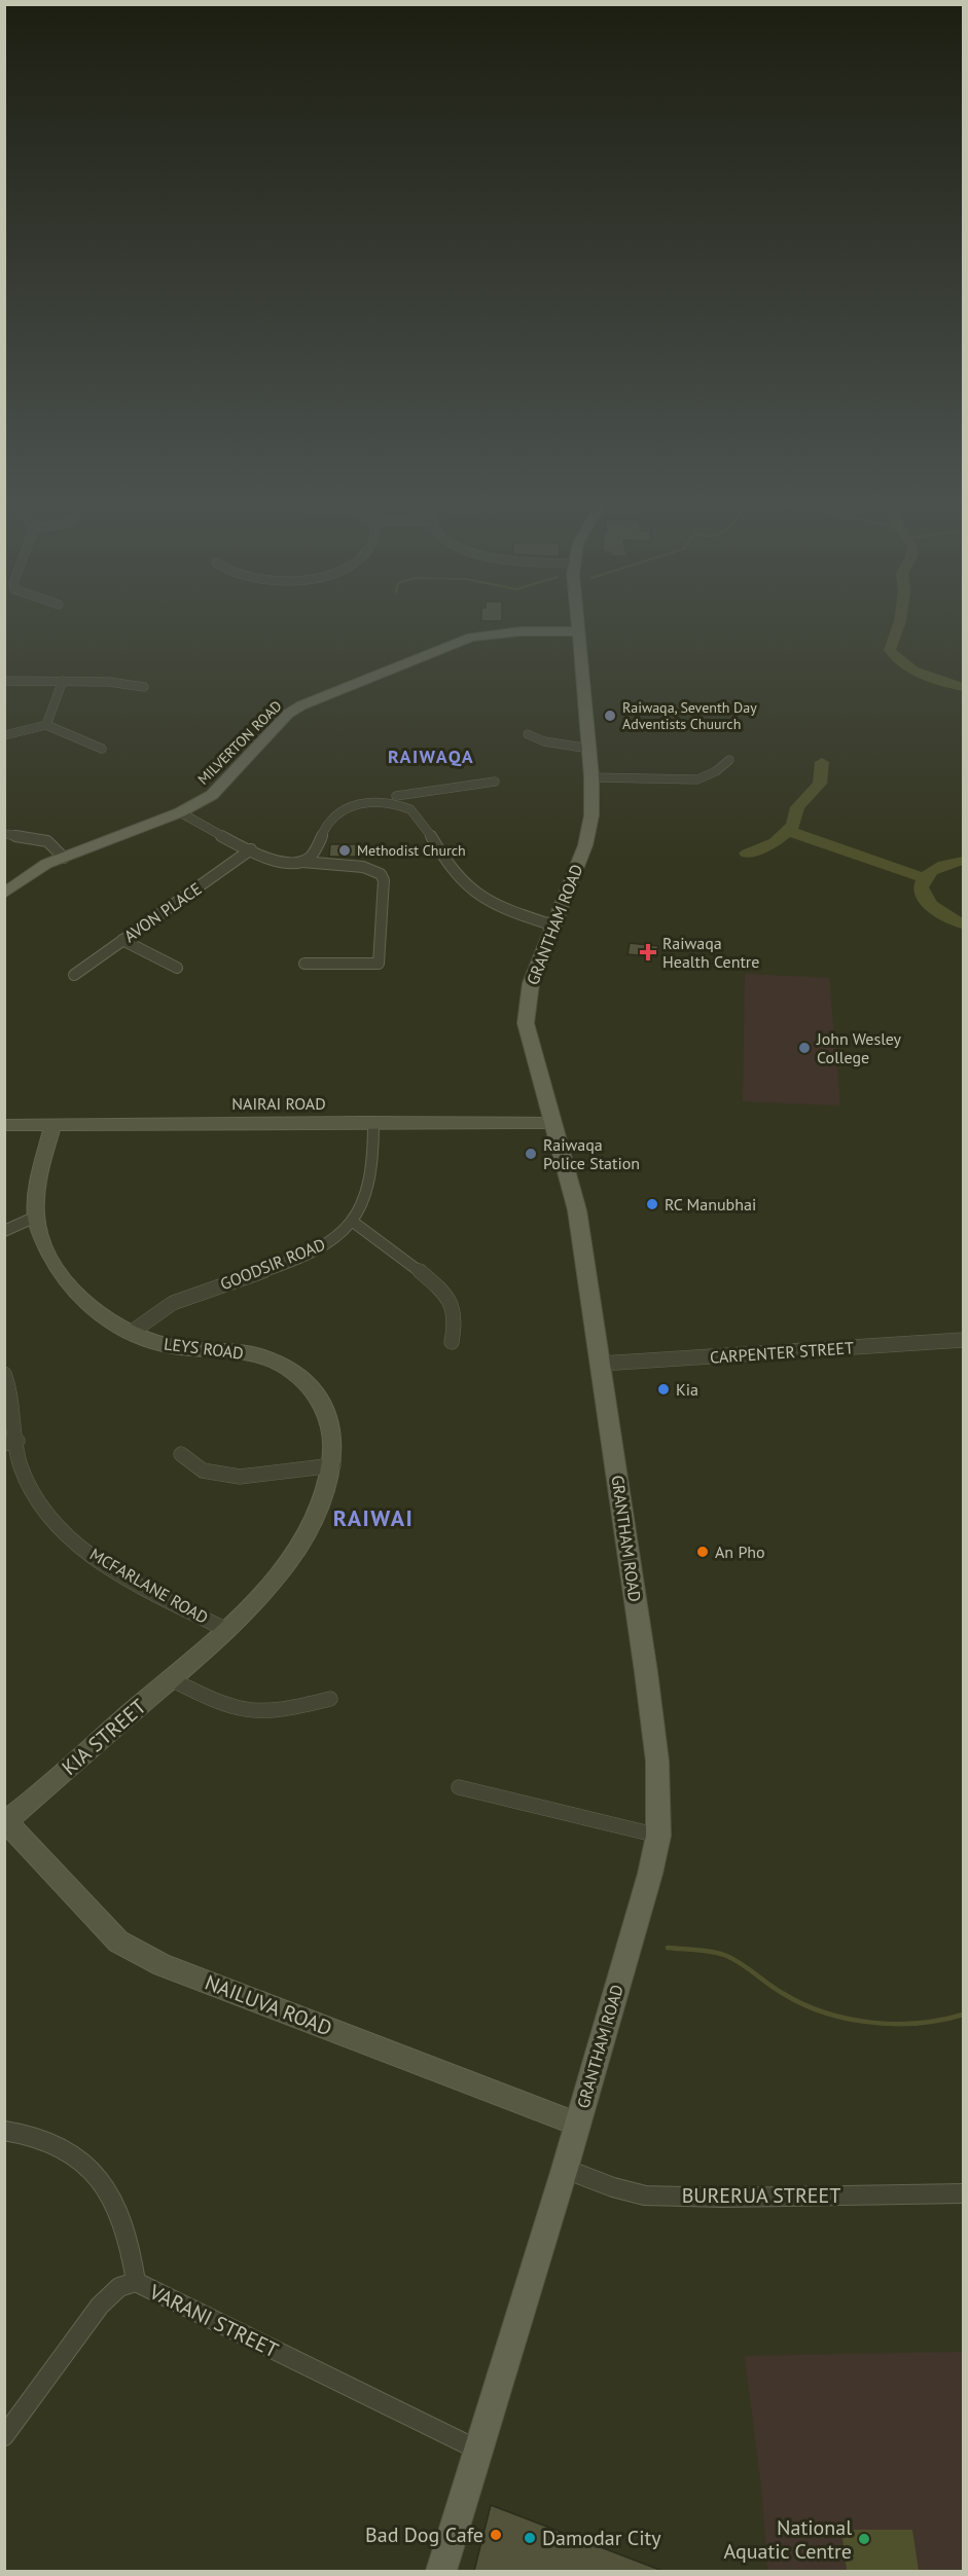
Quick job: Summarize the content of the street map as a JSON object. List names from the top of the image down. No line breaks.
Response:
{"streets":{"main road":["MILVERTON ROAD","GRANTHAM ROAD"],"street":["AVON PLACE","NAIRAI ROAD","GOODSIR ROAD","LEYS ROAD","CARPENTER STREET","MCFARLANE ROAD","KIA STREET","NAILUVA ROAD","BURERUA STREET","VARANI STREET"]},"crossings":[["MILVERTON ROAD","GRANTHAM ROAD"],["GRANTHAM ROAD","NAIRAI ROAD"],["GRANTHAM ROAD","CARPENTER STREET"],["GRANTHAM ROAD","NAILUVA ROAD"],["GRANTHAM ROAD","BURERUA STREET"],["GRANTHAM ROAD","VARANI STREET"],["NAIRAI ROAD","GOODSIR ROAD"],["NAIRAI ROAD","LEYS ROAD"],["GOODSIR ROAD","LEYS ROAD"],["LEYS ROAD","MCFARLANE ROAD"],["LEYS ROAD","KIA STREET"],["KIA STREET","NAILUVA ROAD"]],"districts":["RAIWAQA","RAIWAI"],"places":{"other":["Raiwaqa, Seventh Day Adventists Chuurch","Methodist Church","John Wesley College","Raiwaqa Police Station","RC Manubhai","Kia","An Pho","Bad Dog Cafe","Damodar City","National Aquatic Centre"],"health":["Raiwaqa Health Centre"]}}
